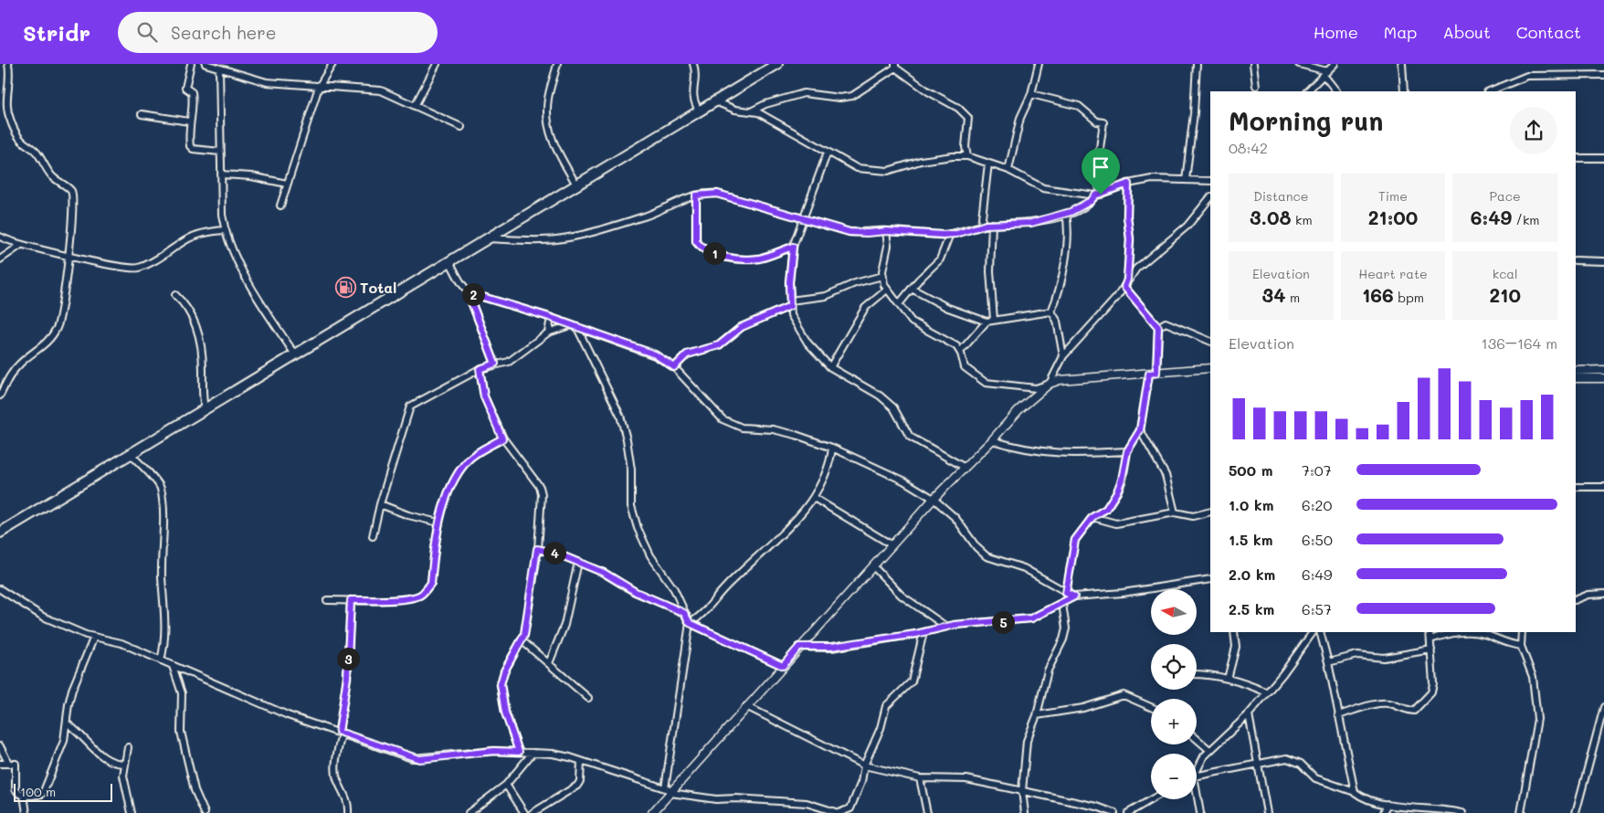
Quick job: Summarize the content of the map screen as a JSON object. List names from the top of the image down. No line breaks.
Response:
{"places":{"fuel station":["Total"]},"scale_bar":"100 m","north":"left","page":{"header":"Stridr","search":"Search here","nav":["Home","Map","About","Contact"],"heading":["Morning run","08:42"],"stats":[["Distance","3.08 km"],["Time","21:00"],["Pace","6:49 /km"],["Elevation","34 m"],["Heart rate","166 bpm"],["kcal","210"]],"pins":["1","2","4","5","3"],"chart":["Elevation","136–164 m"],"list":[{"name":"500 m","note":"7:07"},{"name":"1.0 km","note":"6:20"},{"name":"1.5 km","note":"6:50"},{"name":"2.0 km","note":"6:49"},{"name":"2.5 km","note":"6:57"}],"map_buttons":["+","−"],"scale":"100 m"}}
